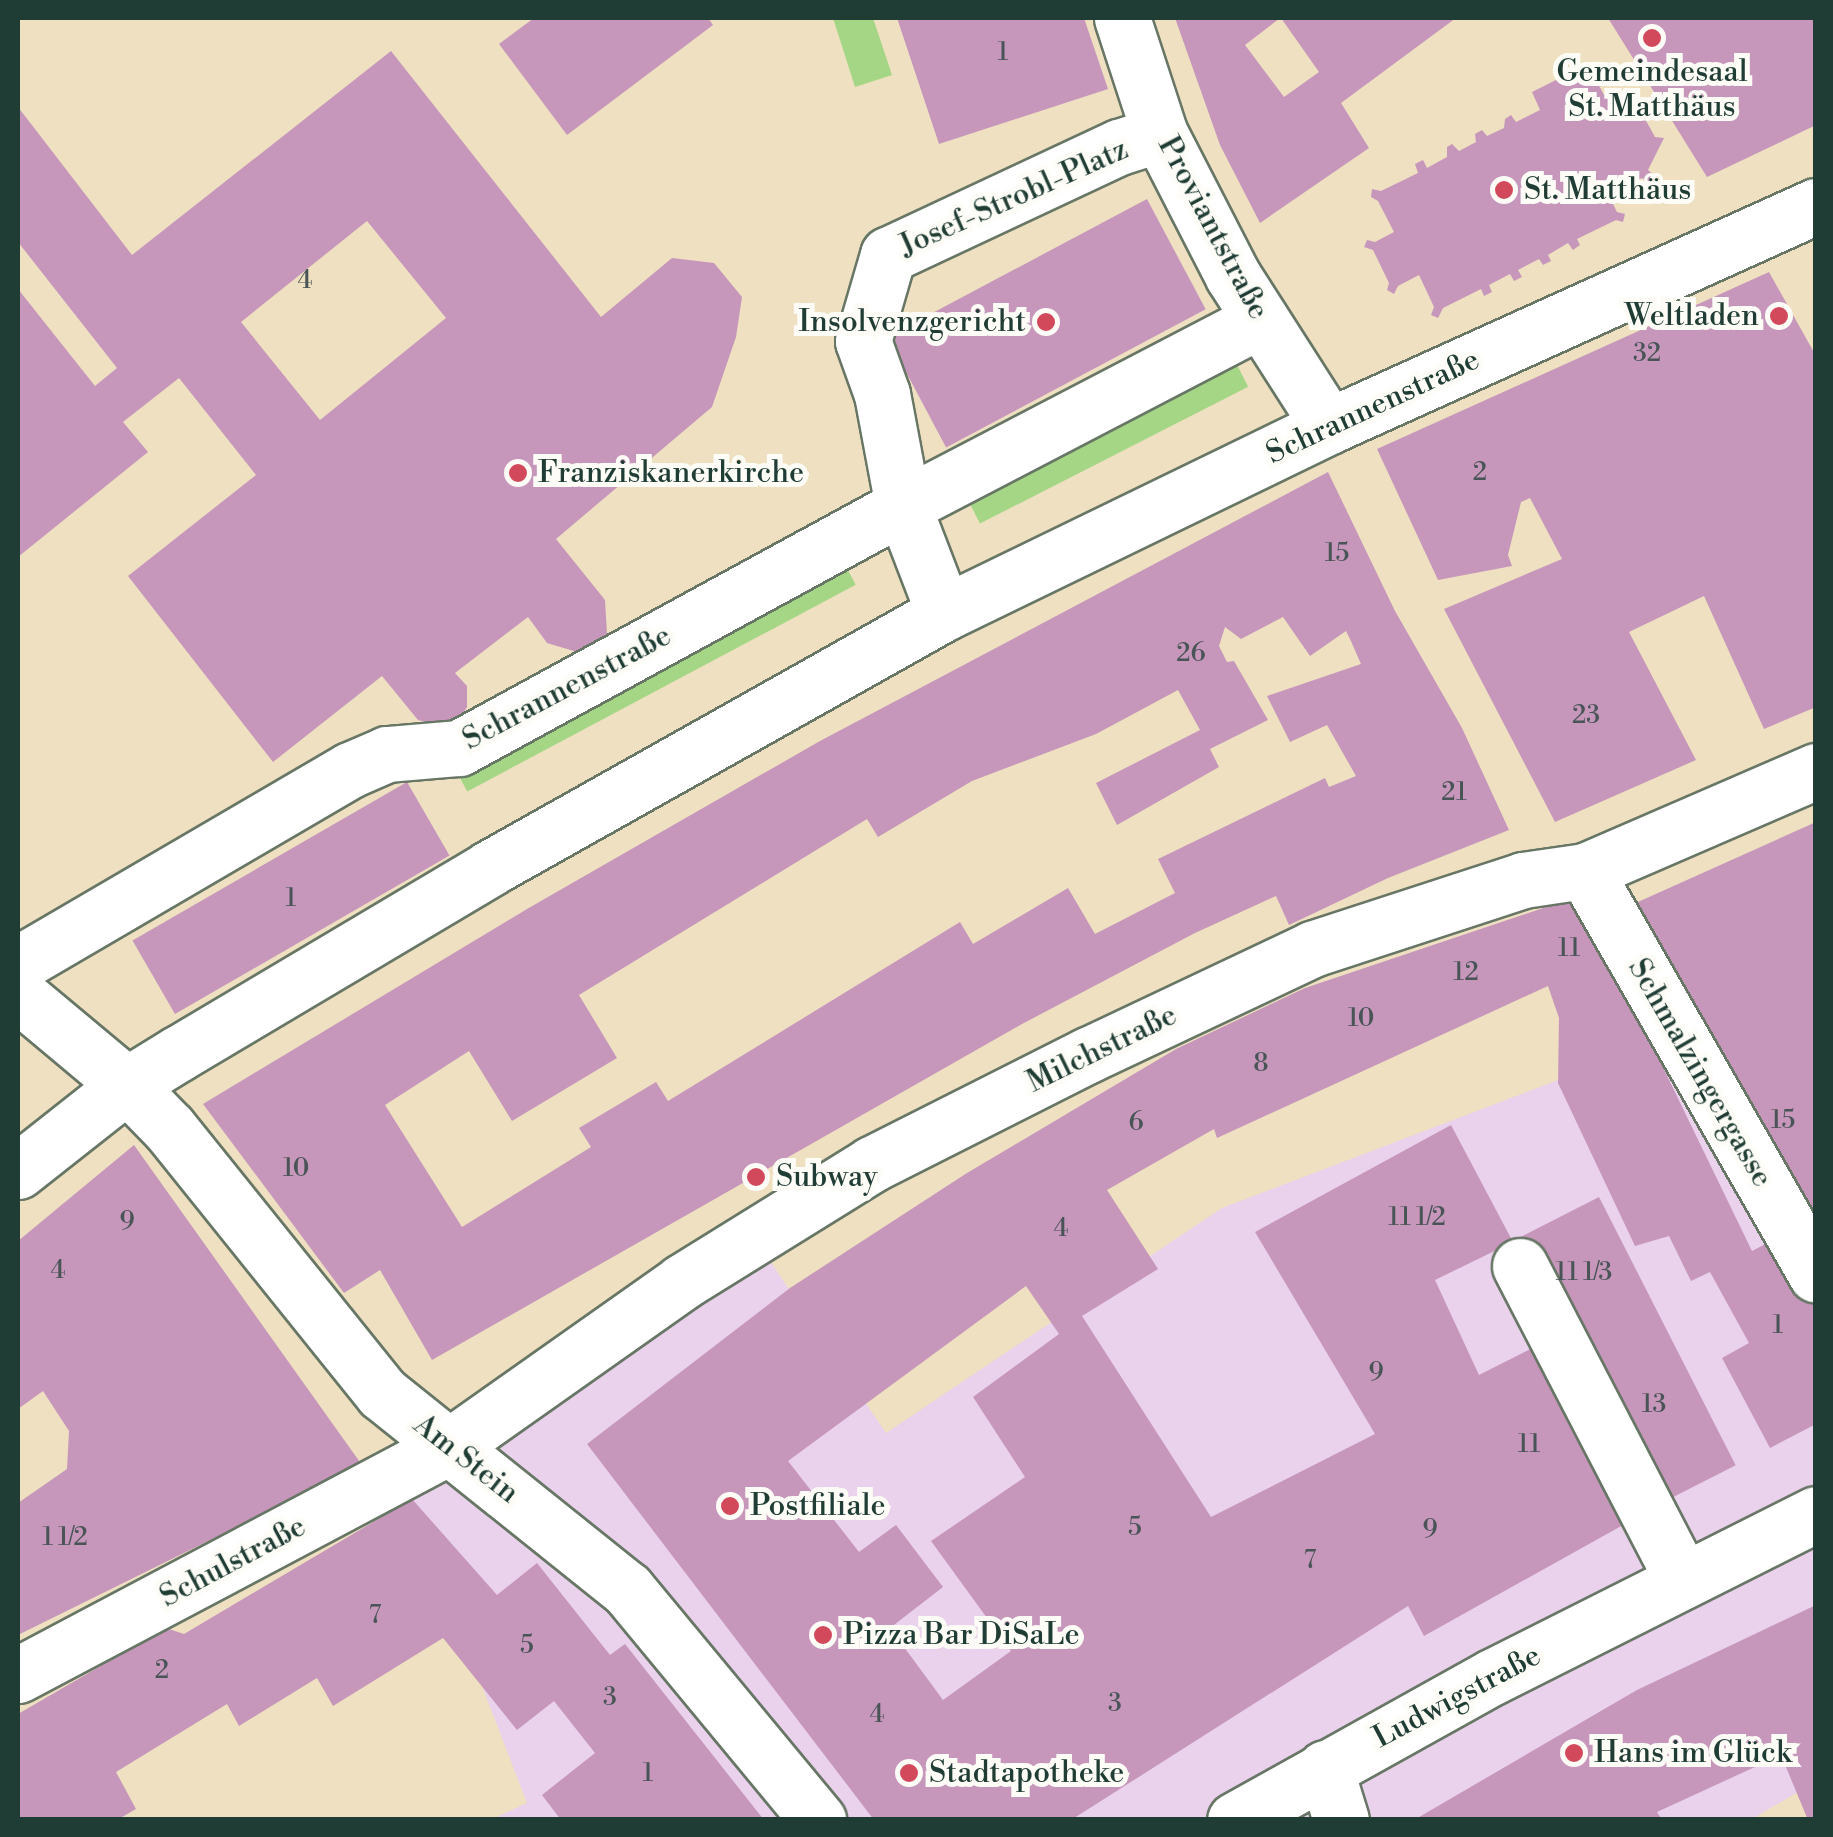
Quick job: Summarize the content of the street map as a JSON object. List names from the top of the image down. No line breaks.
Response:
{"streets":{"street":["Josef-Strobl-Platz","Proviantstraße","Schrannenstraße","Milchstraße","Schmalzingergasse","Am Stein","Schulstraße","Ludwigstraße"]},"crossings":[["Josef-Strobl-Platz","Proviantstraße"],["Josef-Strobl-Platz","Schrannenstraße"],["Proviantstraße","Schrannenstraße"],["Schrannenstraße","Am Stein"],["Milchstraße","Schmalzingergasse"],["Milchstraße","Am Stein"],["Milchstraße","Schulstraße"],["Am Stein","Schulstraße"]],"places":["Gemeindesaal St. Matthäus","St. Matthäus","Weltladen","Insolvenzgericht","Franziskanerkirche","Subway","Postfiliale","Pizza Bar DiSaLe","Hans im Glück","Stadtapotheke"],"house_numbers":["1","4","32","2","15","26","23","21","1","11","12","10","8","15","6","10","11 1/2","9","4","4","11 1/3","1","9","13","11","5","9","1 1/2","7","7","5","2","3","3","4","1"]}
